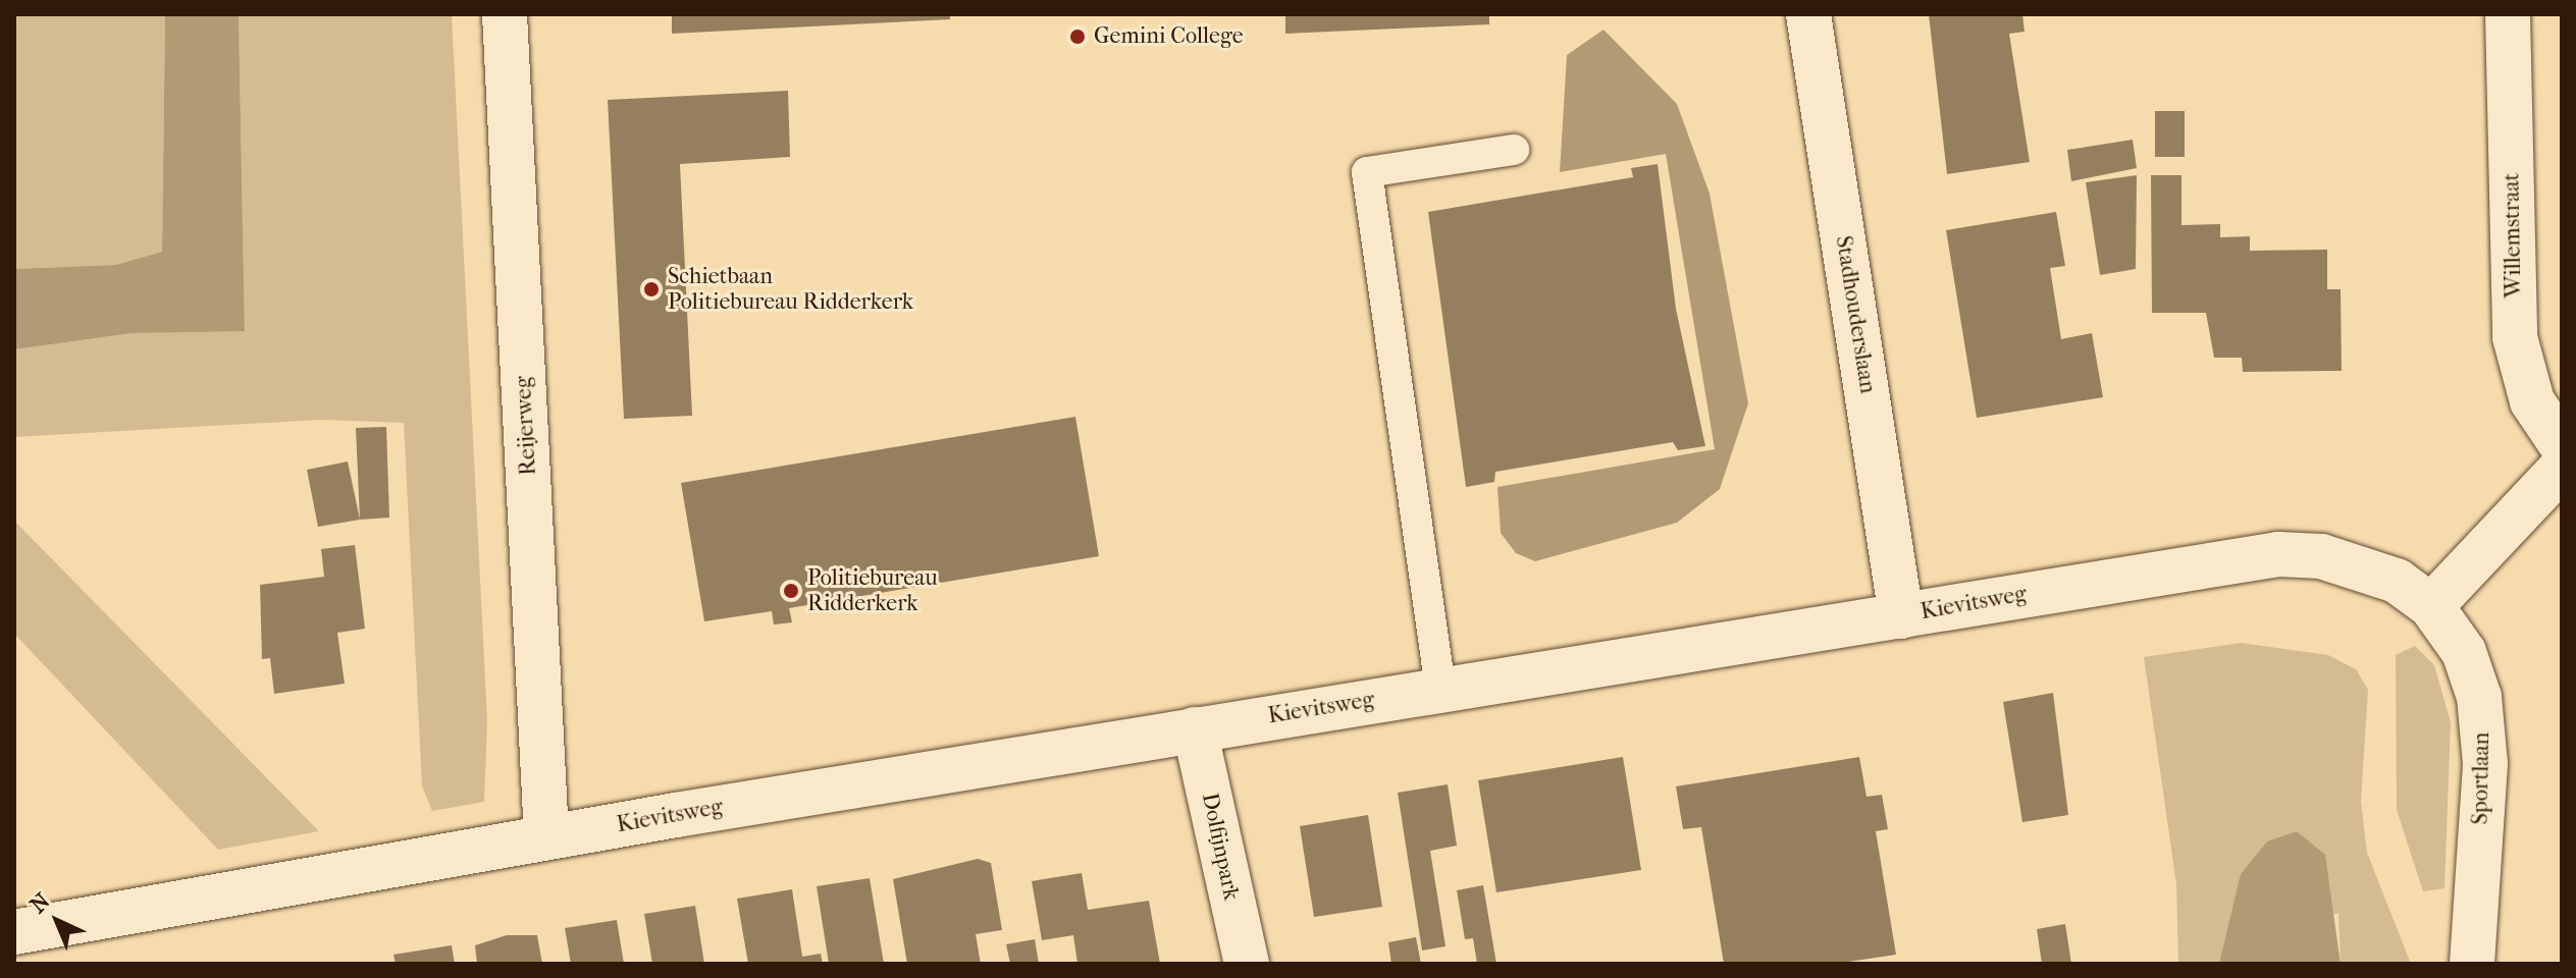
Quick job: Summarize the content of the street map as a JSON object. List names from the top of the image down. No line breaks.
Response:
{"streets":{"street":["Willemstraat","Stadhouderslaan","Reijerweg","Kievitsweg","Sportlaan","Dolfijnpark"]},"crossings":[["Stadhouderslaan","Kievitsweg"],["Reijerweg","Kievitsweg"],["Kievitsweg","Sportlaan"],["Kievitsweg","Dolfijnpark"]],"places":["Gemini College","Schietbaan Politiebureau Ridderkerk","Politiebureau Ridderkerk"],"north":"top left"}
